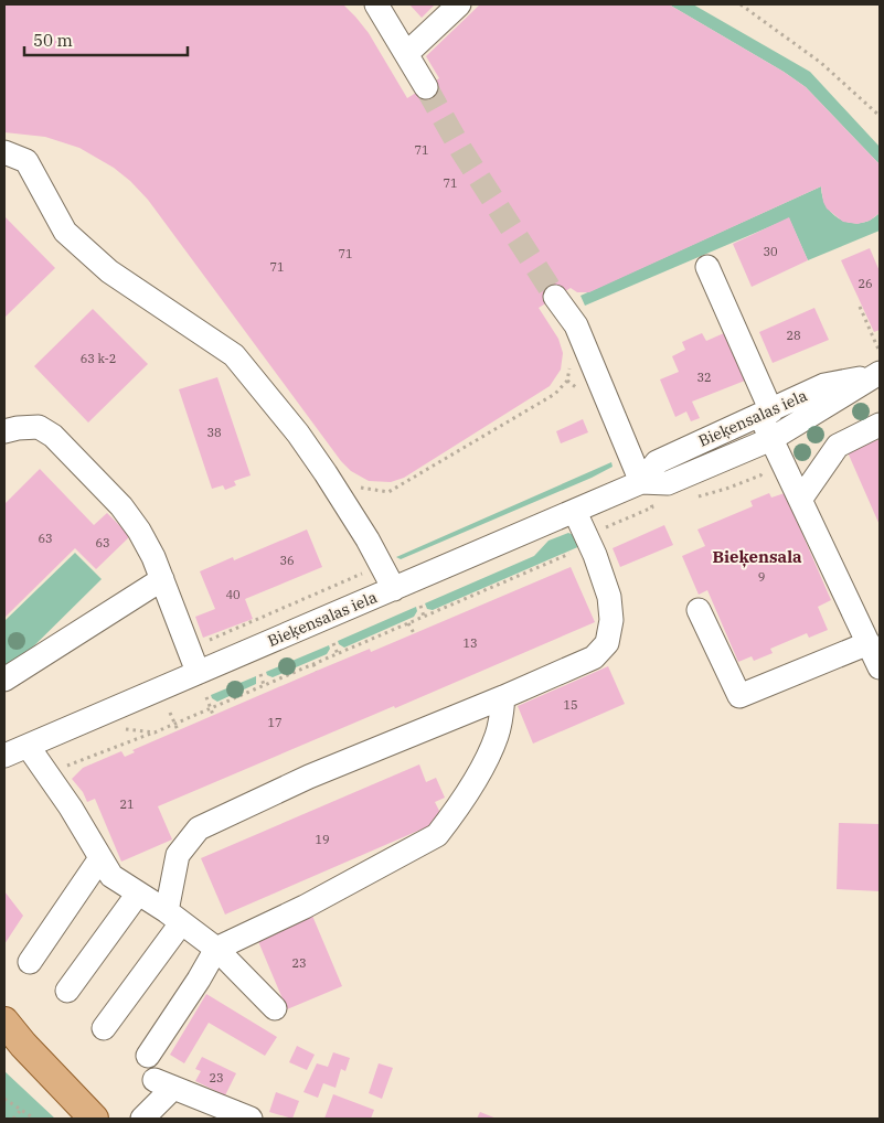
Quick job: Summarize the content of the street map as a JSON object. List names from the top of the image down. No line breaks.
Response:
{"streets":{"street":["Bieķensalas iela"]},"districts":["Bieķensala"],"house_numbers":["71","71","30","71","71","26","28","63 k-2","32","38","63","63","36","9","40","13","15","17","21","19","23","23"],"scale_bar":"50 m"}
